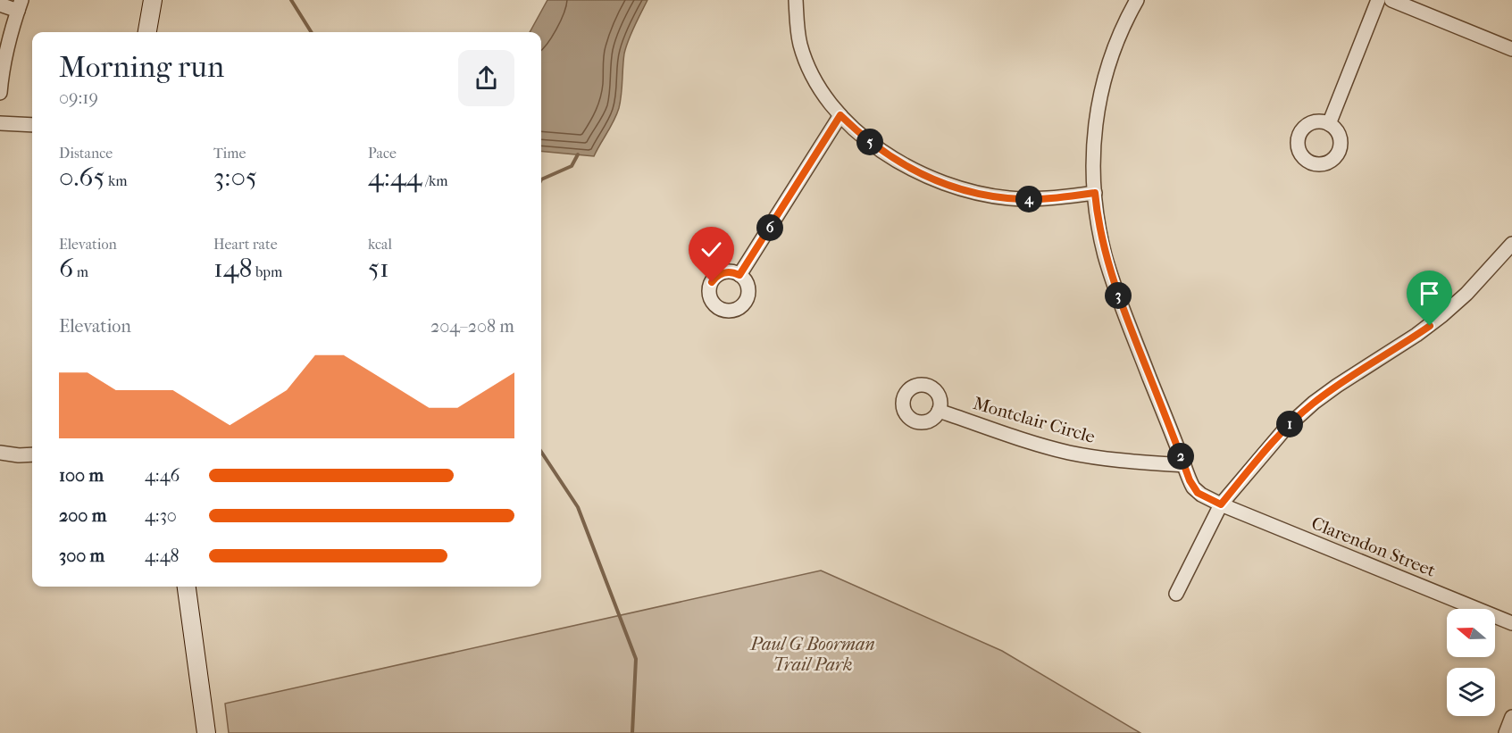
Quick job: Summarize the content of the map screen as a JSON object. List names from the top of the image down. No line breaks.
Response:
{"streets":{"street":["Montclair Circle","Clarendon Street"]},"crossings":[["Montclair Circle","Clarendon Street"]],"parks":["Paul G Boorman Trail Park"],"north":"left","page":{"heading":["Morning run","09:19"],"stats":[["Distance","0.65 km"],["Time","3:05"],["Pace","4:44 /km"],["Elevation","6 m"],["Heart rate","148 bpm"],["kcal","51"]],"pins":["5","4","6","3","1","2"],"chart":["Elevation","204–208 m"],"list":[{"name":"100 m","note":"4:46"},{"name":"200 m","note":"4:30"},{"name":"300 m","note":"4:48"}]}}
